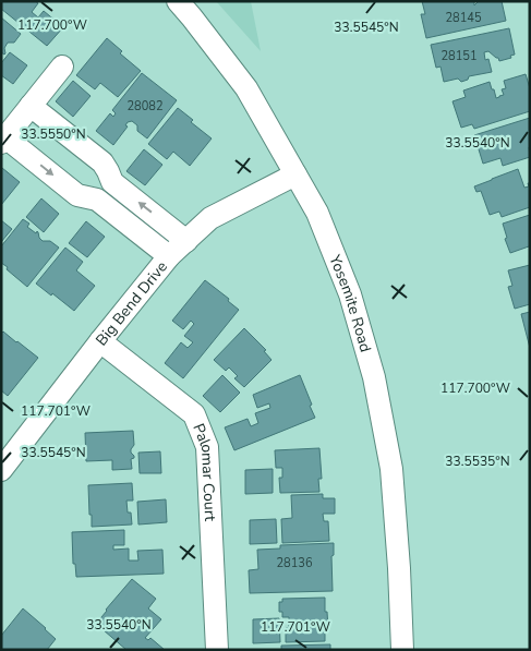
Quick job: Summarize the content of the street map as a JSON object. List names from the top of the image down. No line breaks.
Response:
{"streets":{"street":["Big Bend Drive","Yosemite Road","Palomar Court"]},"crossings":[["Big Bend Drive","Yosemite Road"],["Big Bend Drive","Palomar Court"]],"house_numbers":["28145","28151","28082","28136"],"coordinates":["117.700°W","33.5545°N","33.5550°N","33.5540°N","117.701°W","33.5535°N"]}
